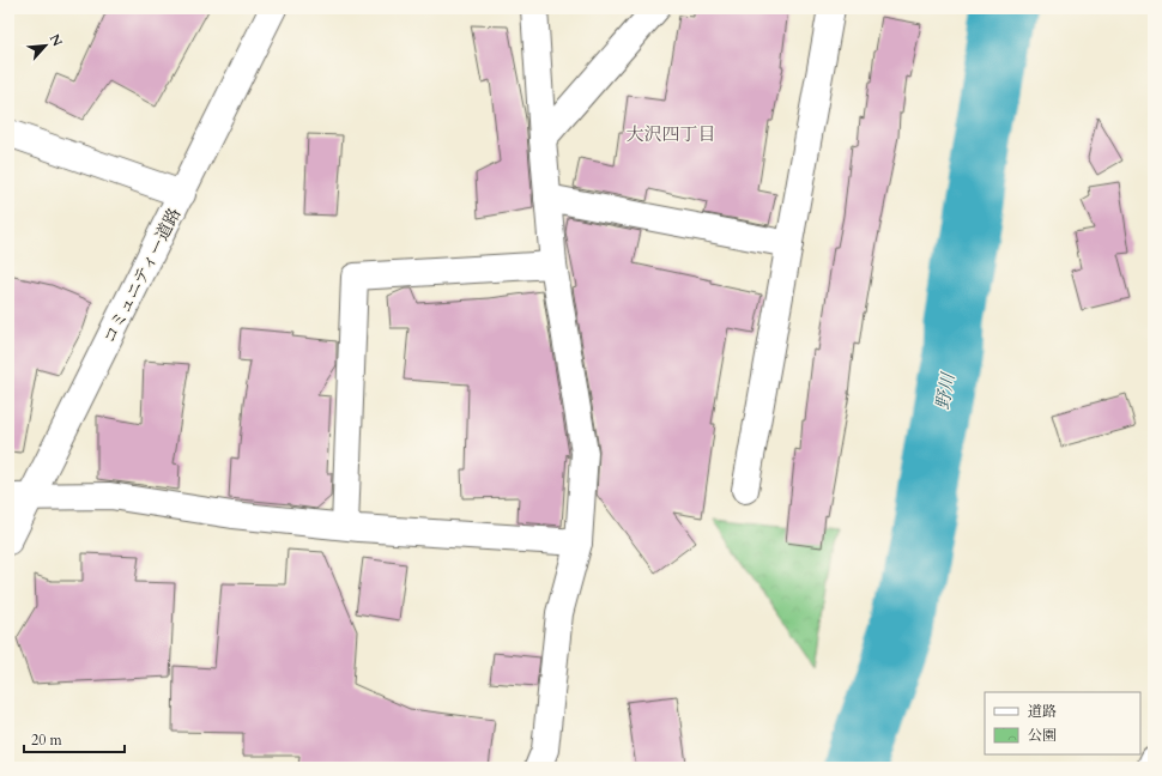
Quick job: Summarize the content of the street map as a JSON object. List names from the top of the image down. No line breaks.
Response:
{"streets":{"street":["コミュニティー道路"]},"districts":["大沢四丁目"],"water":["野川"],"legend":["道路","公園"],"scale_bar":"20 m","north":"top right"}
